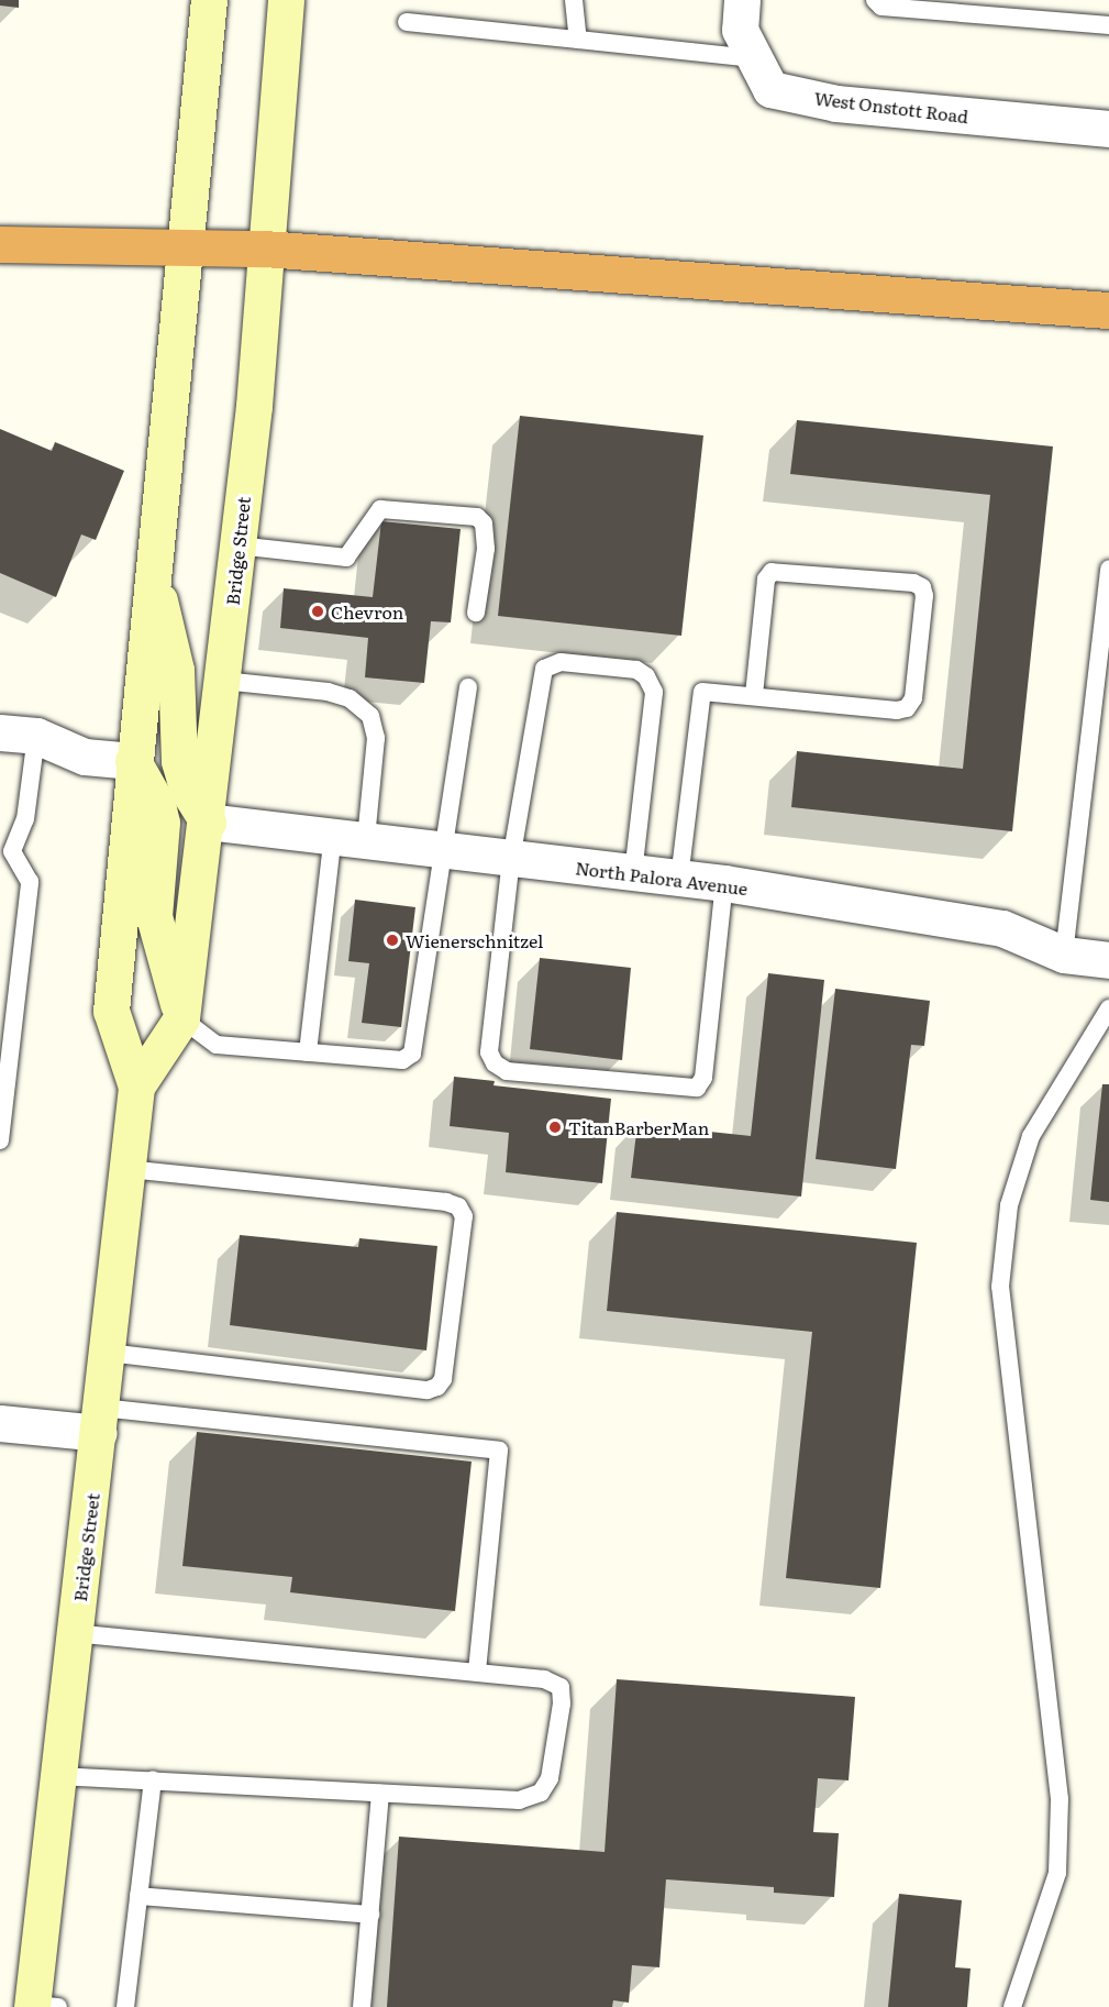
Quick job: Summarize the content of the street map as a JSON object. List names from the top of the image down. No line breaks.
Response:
{"streets":{"main road":["Bridge Street"],"street":["West Onstott Road","North Palora Avenue"]},"crossings":[["Bridge Street","North Palora Avenue"]],"places":["Chevron","Wienerschnitzel","TitanBarberMan"]}
